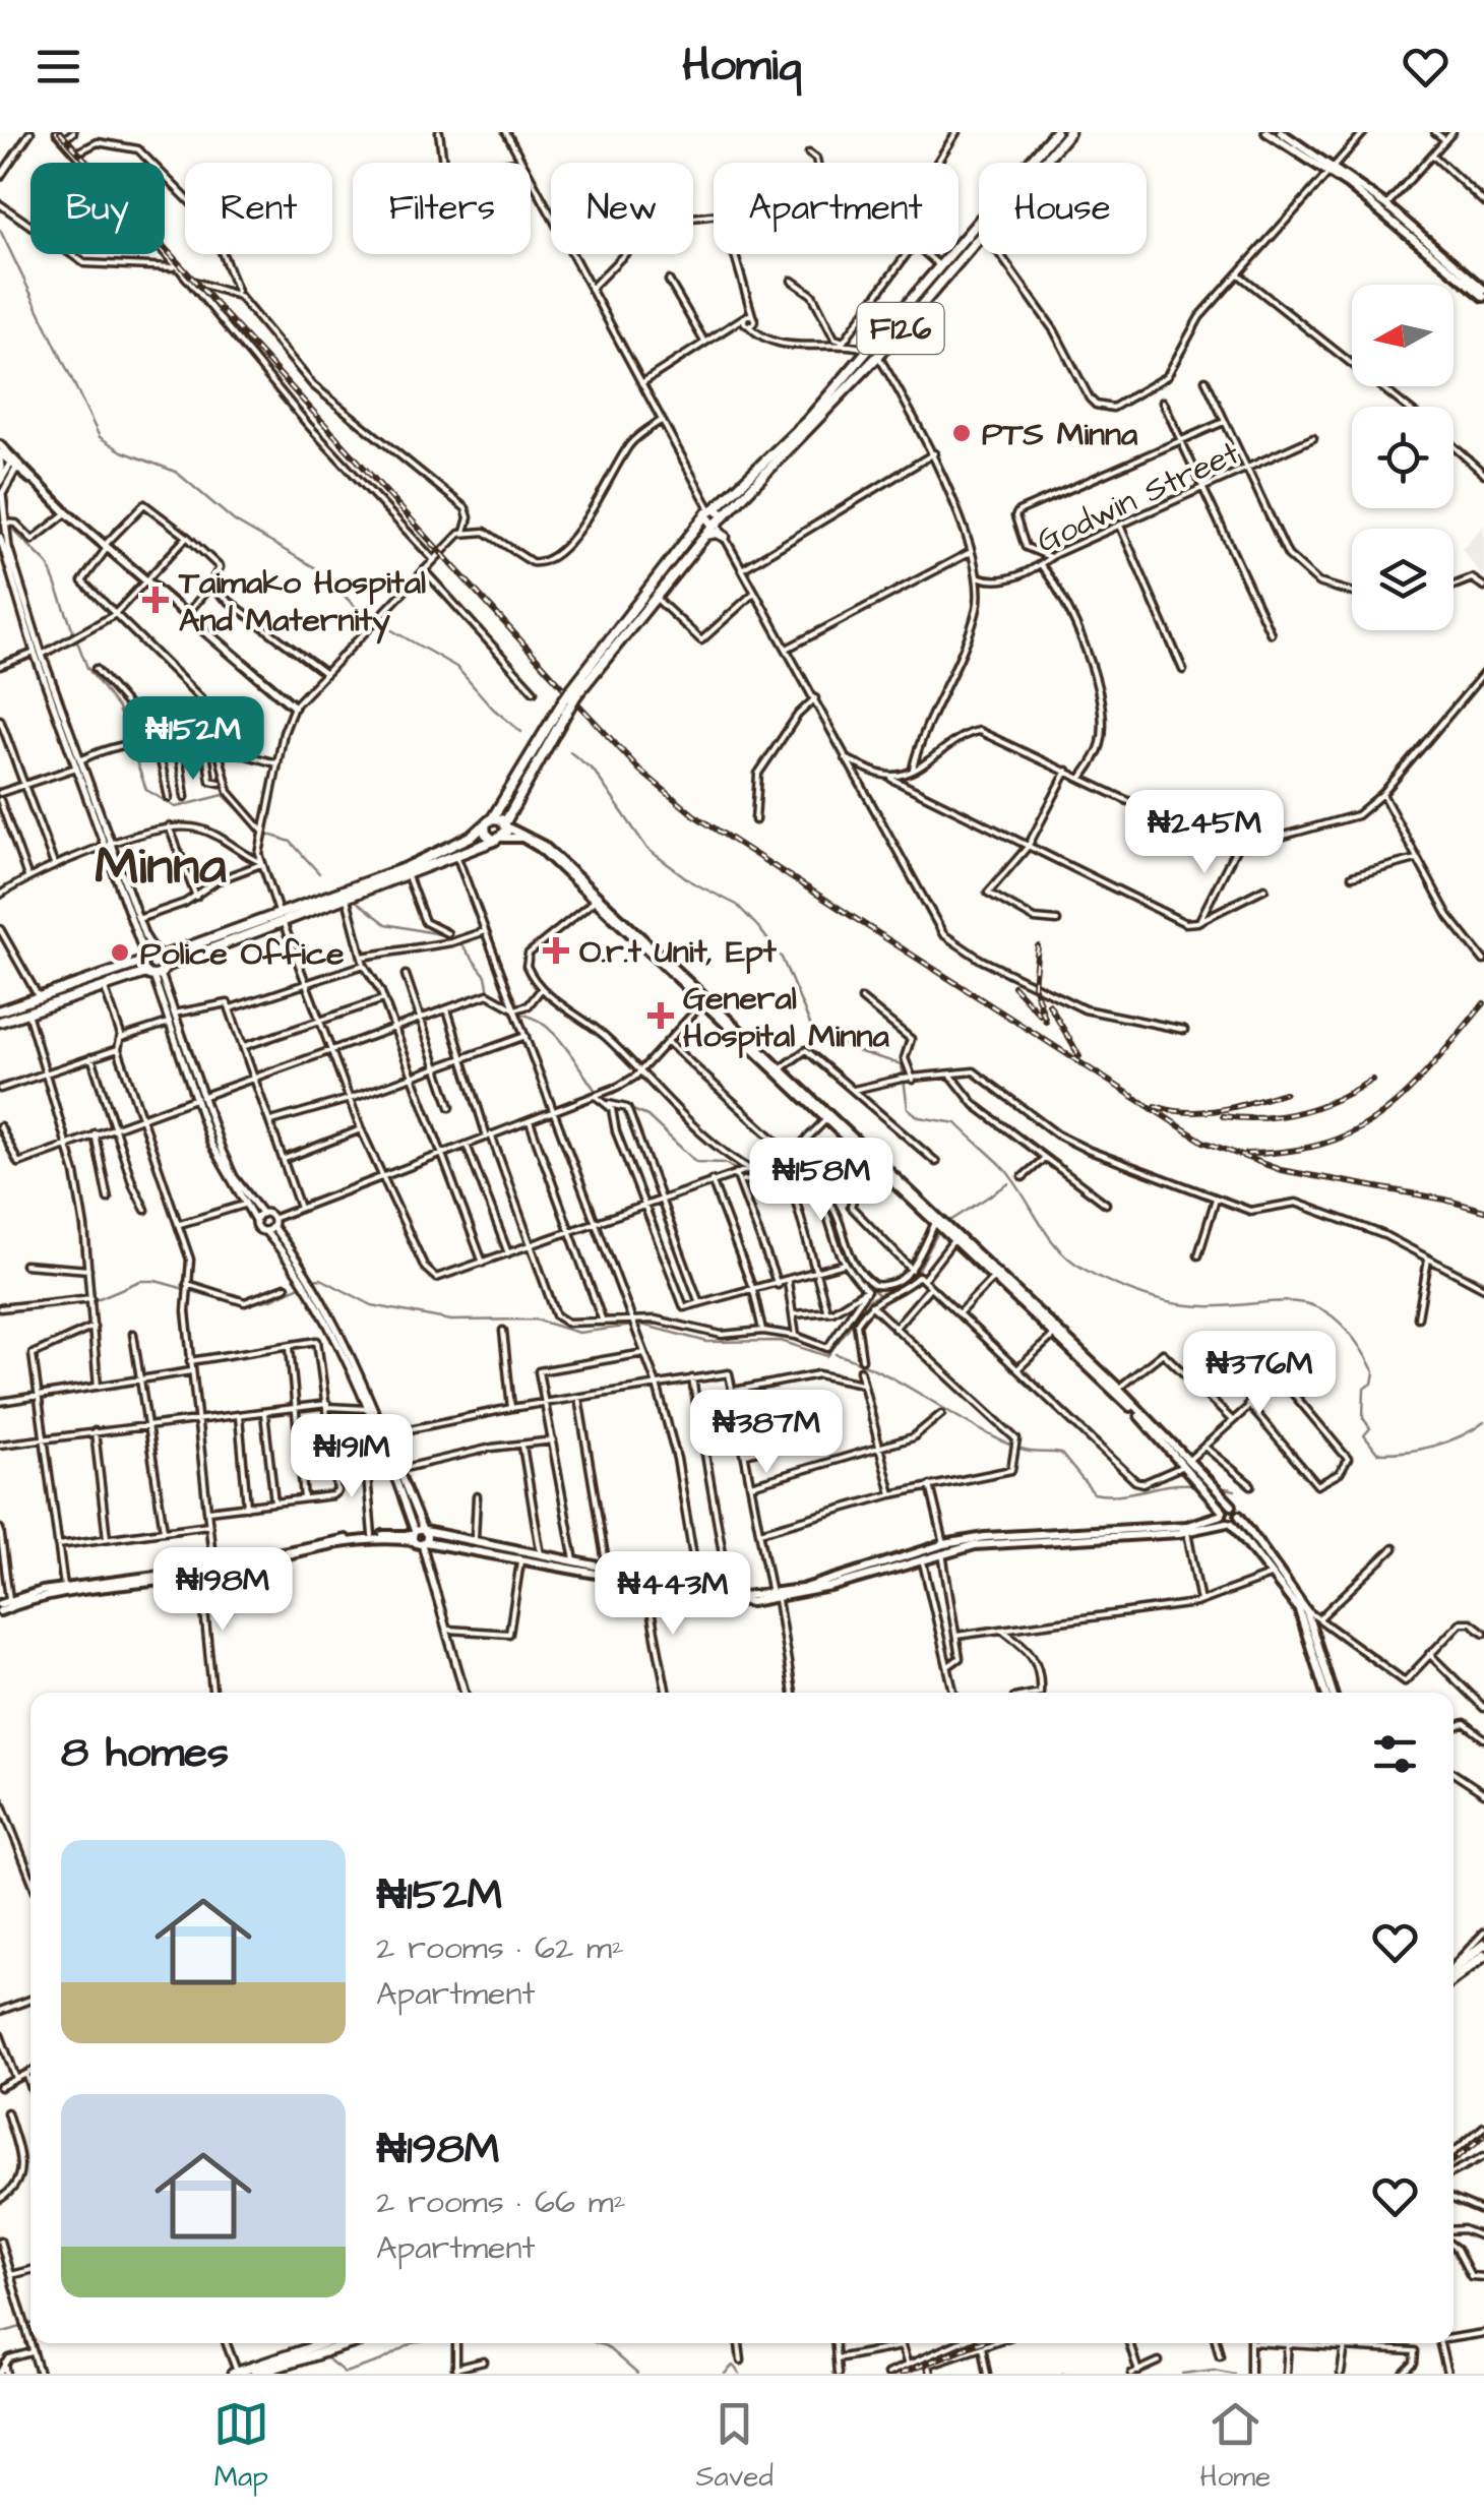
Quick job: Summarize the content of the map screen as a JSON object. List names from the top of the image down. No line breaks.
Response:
{"streets":{"main road":["F126"],"street":["Godwin Street"]},"districts":["Minna"],"places":{"other":["PTS Minna","Police Office"],"health":["Taimako Hospital And Maternity","O.r.t Unit, Ept","General Hospital Minna"]},"north":"left","page":{"header":"Homiq","chip":["Buy","Rent","Filters","New","Apartment","House"],"price":["₦152M","₦245M","₦158M","₦376M","₦387M","₦191M","₦198M","₦443M"],"heading":"8 homes","list":[{"name":"₦152M","note":"2 rooms · 62 m² · Apartment"},{"name":"₦198M","note":"2 rooms · 66 m² · Apartment"}],"tabs":["Map","Saved","Home"]}}
